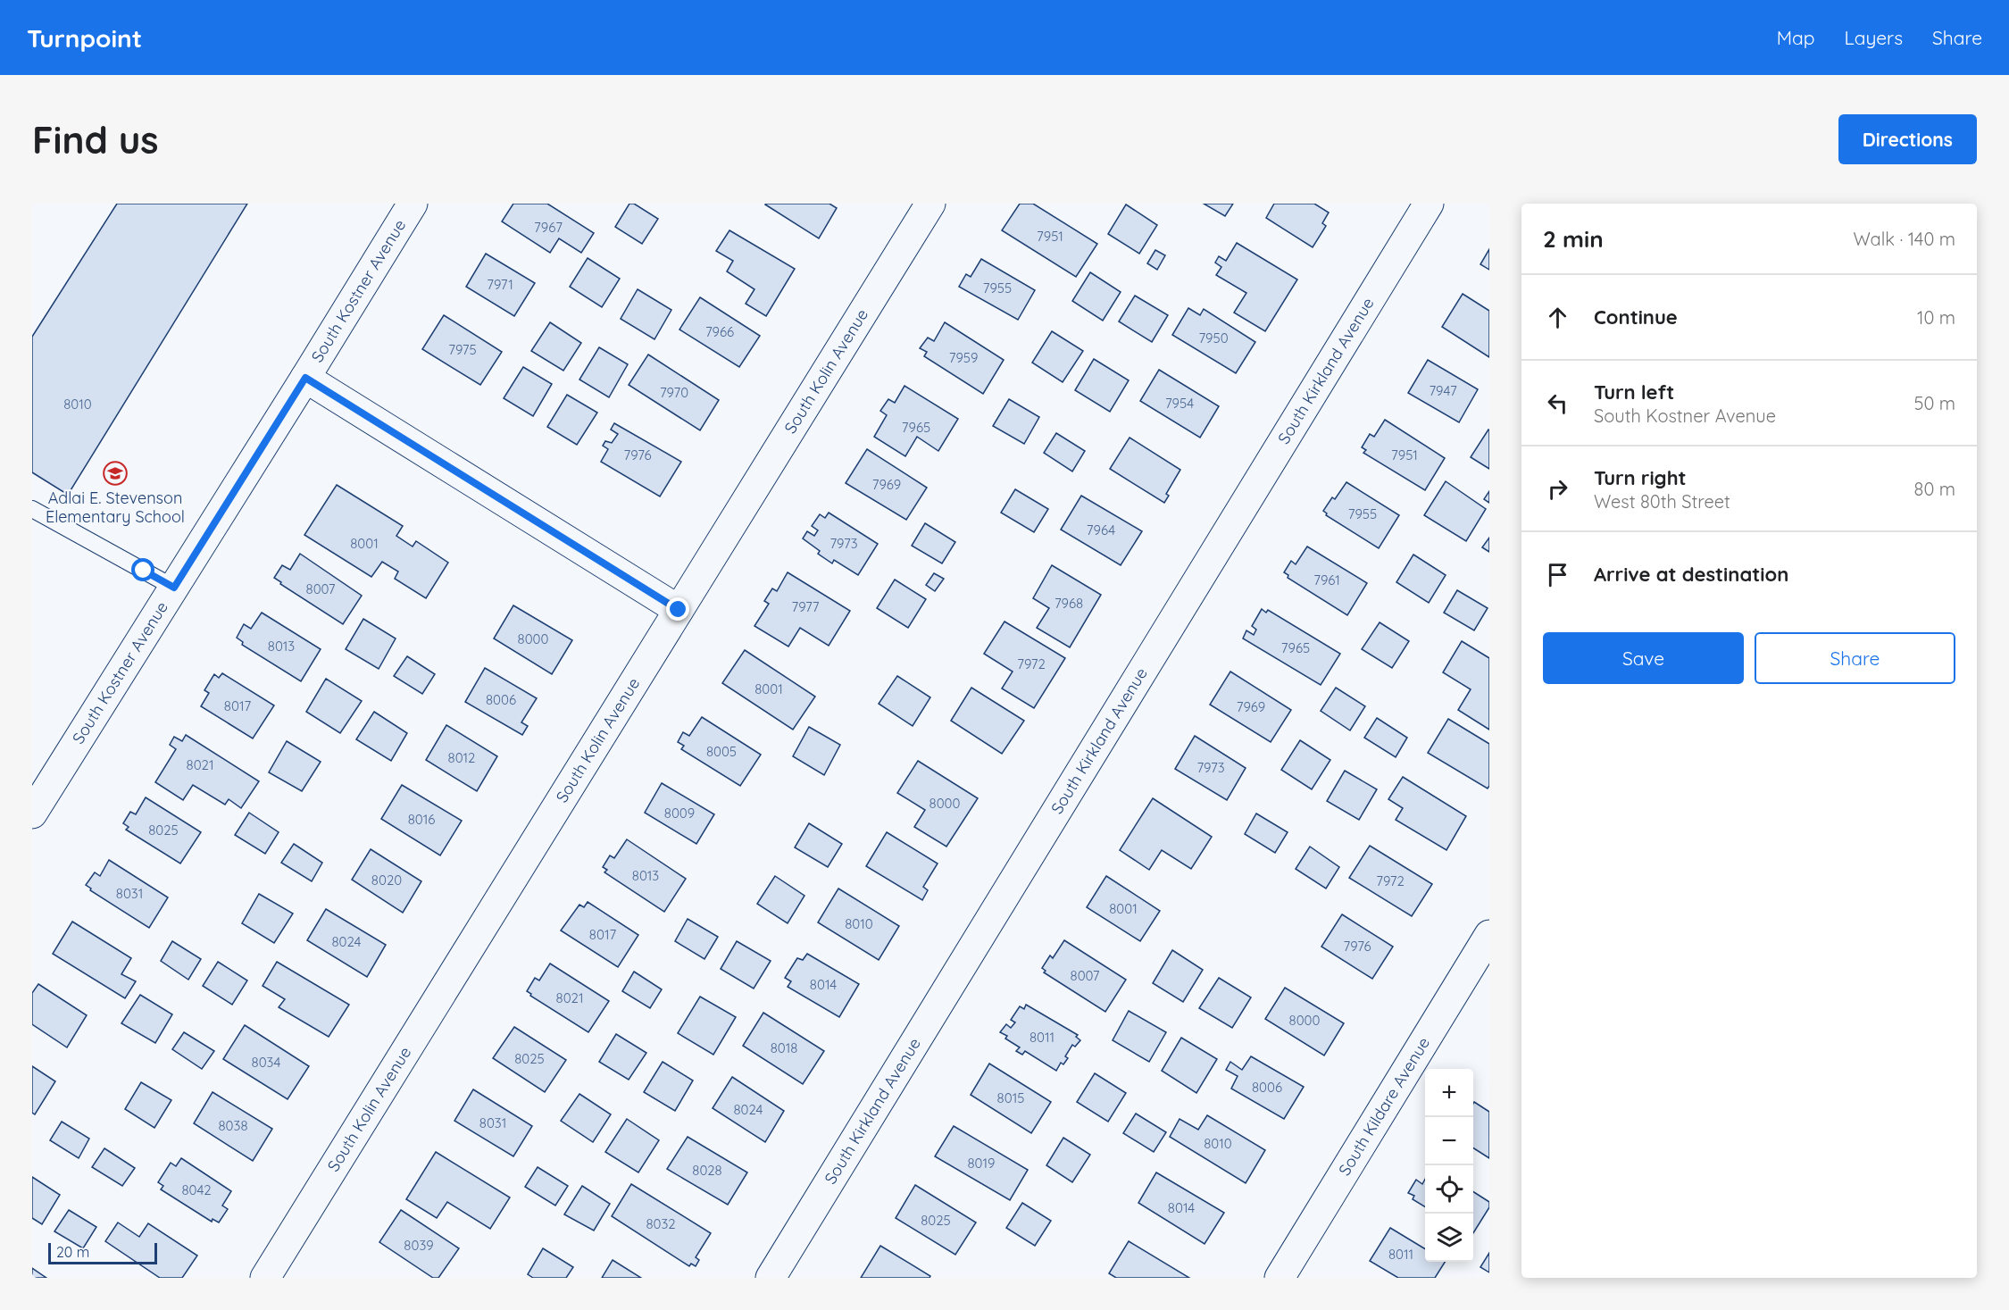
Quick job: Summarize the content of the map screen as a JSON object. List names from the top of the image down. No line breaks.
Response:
{"streets":{"street":["South Kostner Avenue","South Kirkland Avenue","South Kolin Avenue","South Kildare Avenue"]},"places":{"school or university":["Adlai E. Stevenson Elementary School"]},"house_numbers":["7967","7951","7971","7955","7966","7950","7975","7959","7947","7970","7954","8010","7965","7976","7951","7969","7955","7964","8001","7973","7961","8007","7968","7977","8000","8013","7965","7972","8001","8006","8017","7969","8005","8012","8021","7973","8000","8009","8016","8025","8013","8020","7972","8031","8001","8010","8017","8024","7976","8007","8014","8021","8000","8011","8018","8025","8034","8006","8015","8024","8031","8038","8010","8019","8028","8042","8014","8025","8032","8039","8011"],"scale_bar":"20 m","page":{"header":"Turnpoint","nav":["Map","Layers","Share"],"buttons":["Directions",["Save","Share"]],"title":"Find us","heading":["2 min","Walk · 140 m"],"list":[["Continue","10 m"],["Turn left","South Kostner Avenue","50 m"],["Turn right","West 80th Street","80 m"],"Arrive at destination"],"map_buttons":["+","−"],"scale":"20 m"}}
